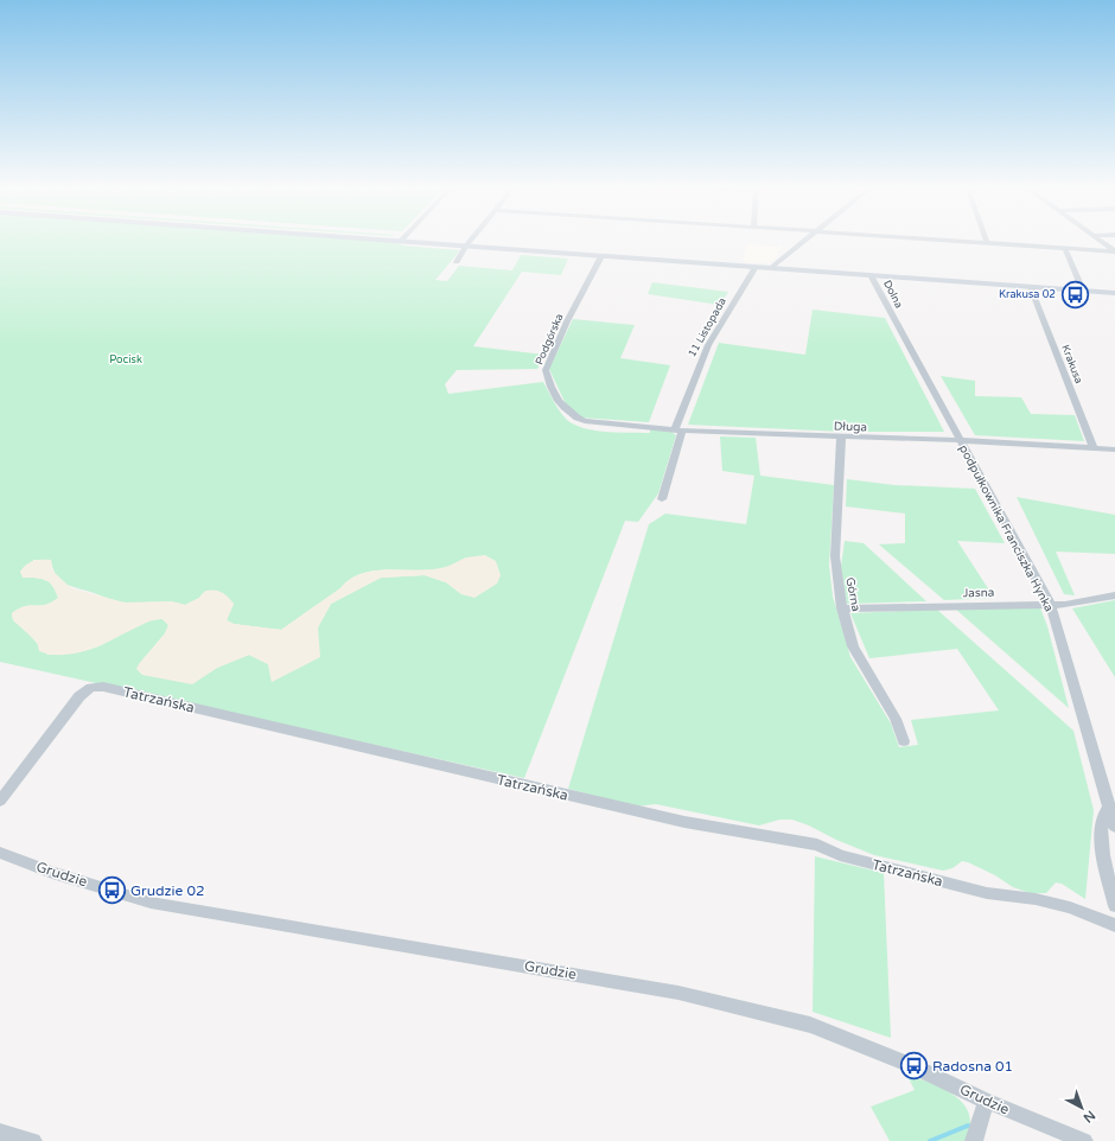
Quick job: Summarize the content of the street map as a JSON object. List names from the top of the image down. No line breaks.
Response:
{"streets":{"street":["Dolna","11 Listopada","Podgórska","Krakusa","Długa","podpułkownika Franciszka Hynka","Jasna","Górna","Tatrzańska","Grudzie"]},"crossings":[["Dolna","podpułkownika Franciszka Hynka"],["11 Listopada","Długa"],["Podgórska","Długa"],["Krakusa","Długa"],["Długa","podpułkownika Franciszka Hynka"],["Długa","Górna"],["podpułkownika Franciszka Hynka","Jasna"],["Jasna","Górna"]],"parks":["Pocisk"],"places":{"bus stop":["Krakusa 02","Grudzie 02","Radosna 01"]},"north":"bottom right"}
